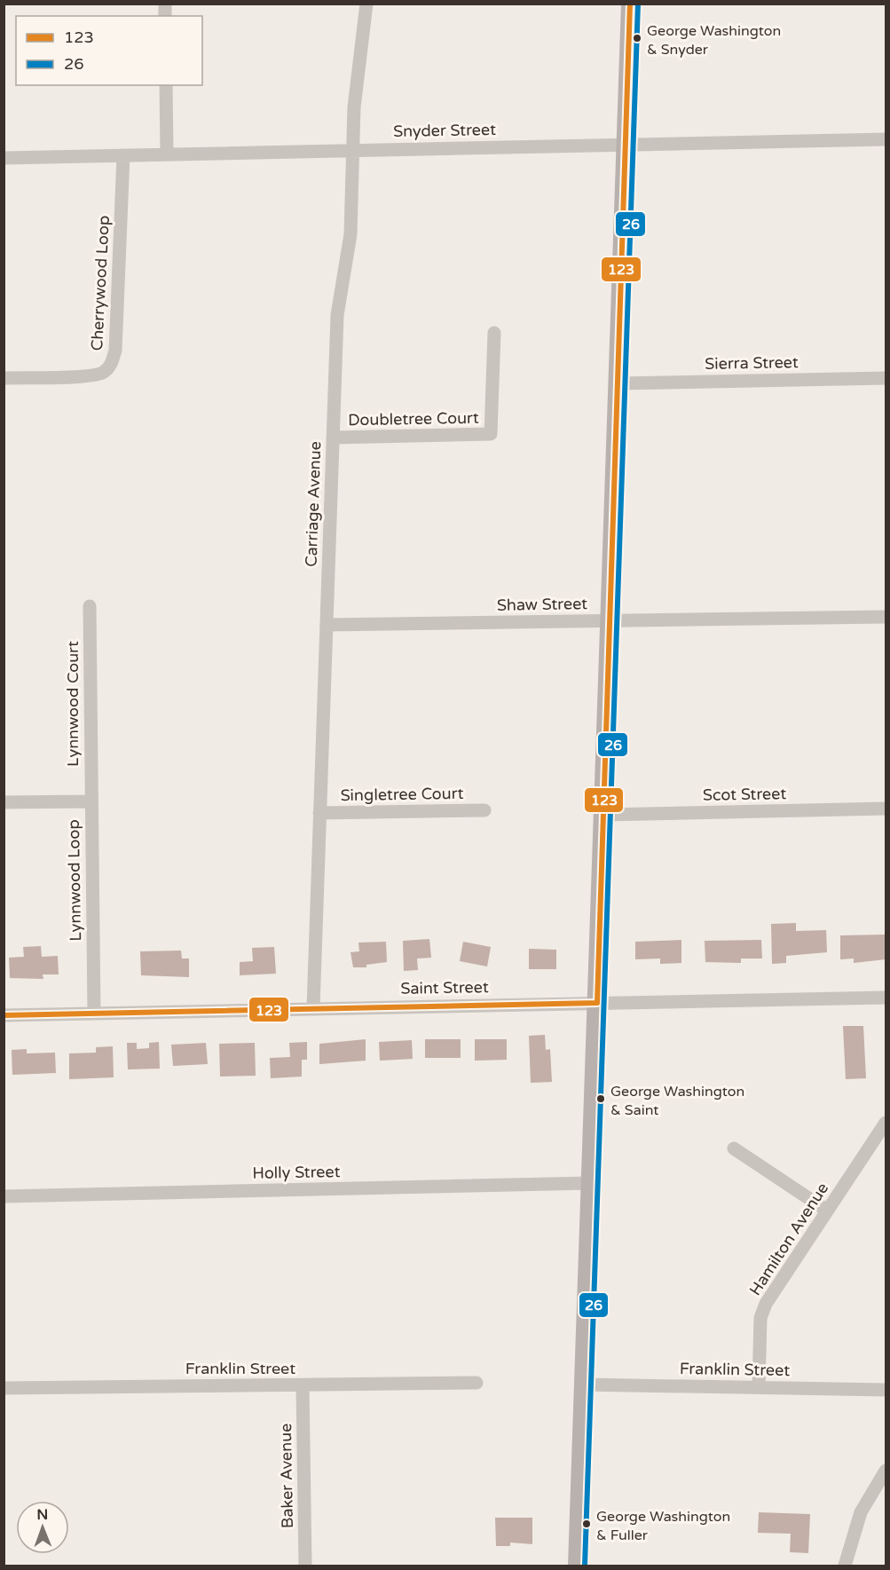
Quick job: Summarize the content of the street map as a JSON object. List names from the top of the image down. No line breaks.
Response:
{"streets":{"street":["Snyder Street","Cherrywood Loop","Sierra Street","Doubletree Court","Carriage Avenue","Shaw Street","Lynnwood Court","Singletree Court","Scot Street","Lynnwood Loop","Saint Street","Holly Street","Hamilton Avenue","Franklin Street","Baker Avenue"]},"crossings":[["Snyder Street","Cherrywood Loop"],["Snyder Street","Carriage Avenue"],["Doubletree Court","Carriage Avenue"],["Carriage Avenue","Shaw Street"],["Carriage Avenue","Singletree Court"],["Carriage Avenue","Saint Street"],["Lynnwood Court","Lynnwood Loop"],["Lynnwood Loop","Saint Street"],["Hamilton Avenue","Franklin Street"],["Franklin Street","Baker Avenue"]],"places":["George Washington & Snyder","George Washington & Saint","George Washington & Fuller"],"lines":["transit line 123","transit line 26"],"legend":["123","26"],"north":"top"}
